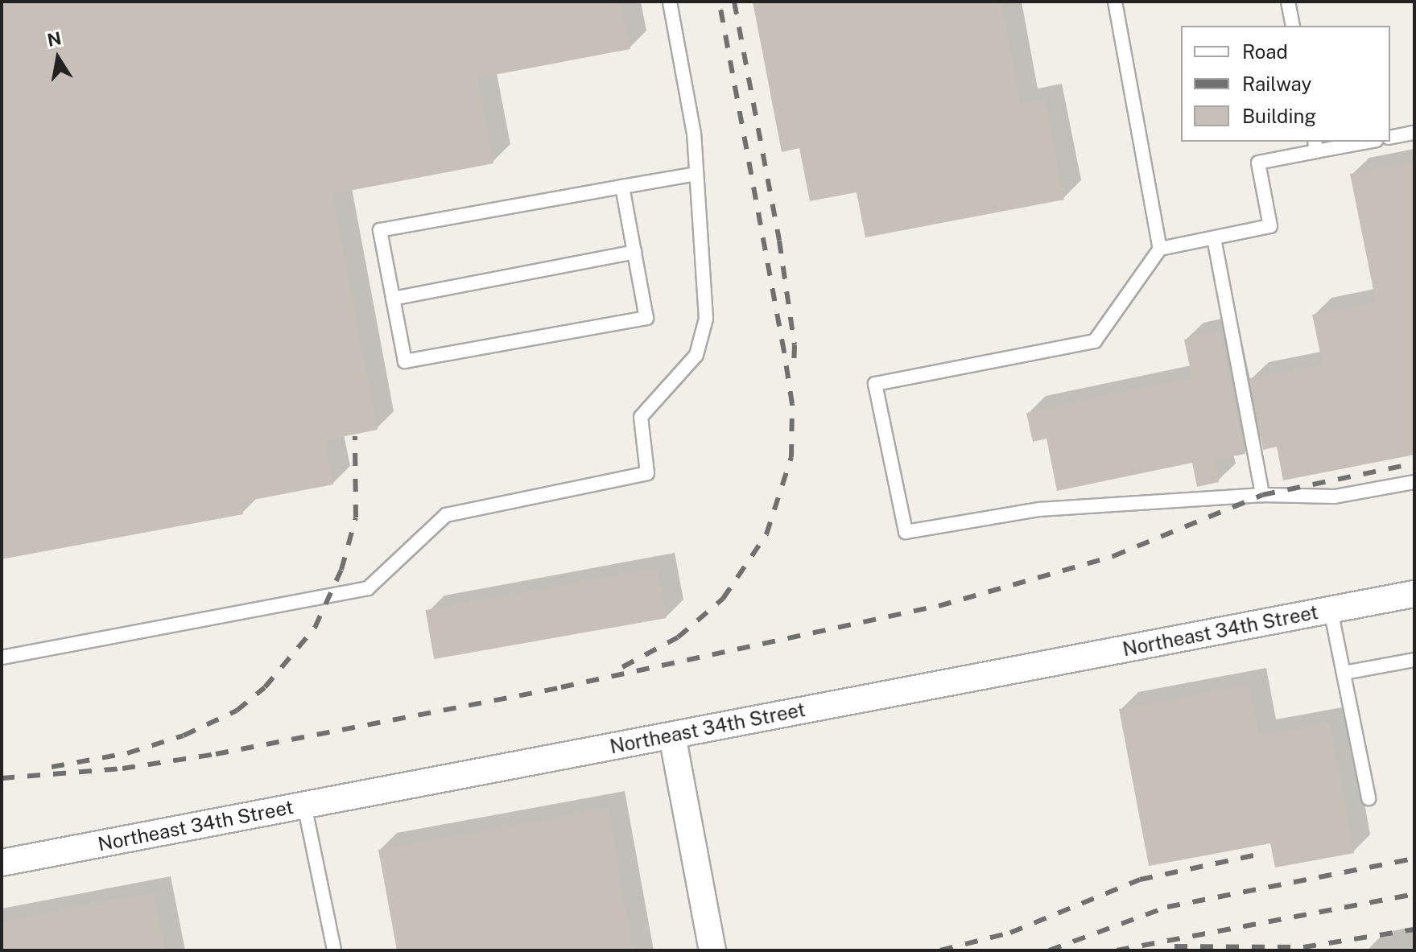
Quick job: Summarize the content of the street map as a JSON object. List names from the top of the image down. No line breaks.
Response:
{"streets":{"street":["Northeast 34th Street"]},"legend":["Road","Railway","Building"],"north":"top"}
